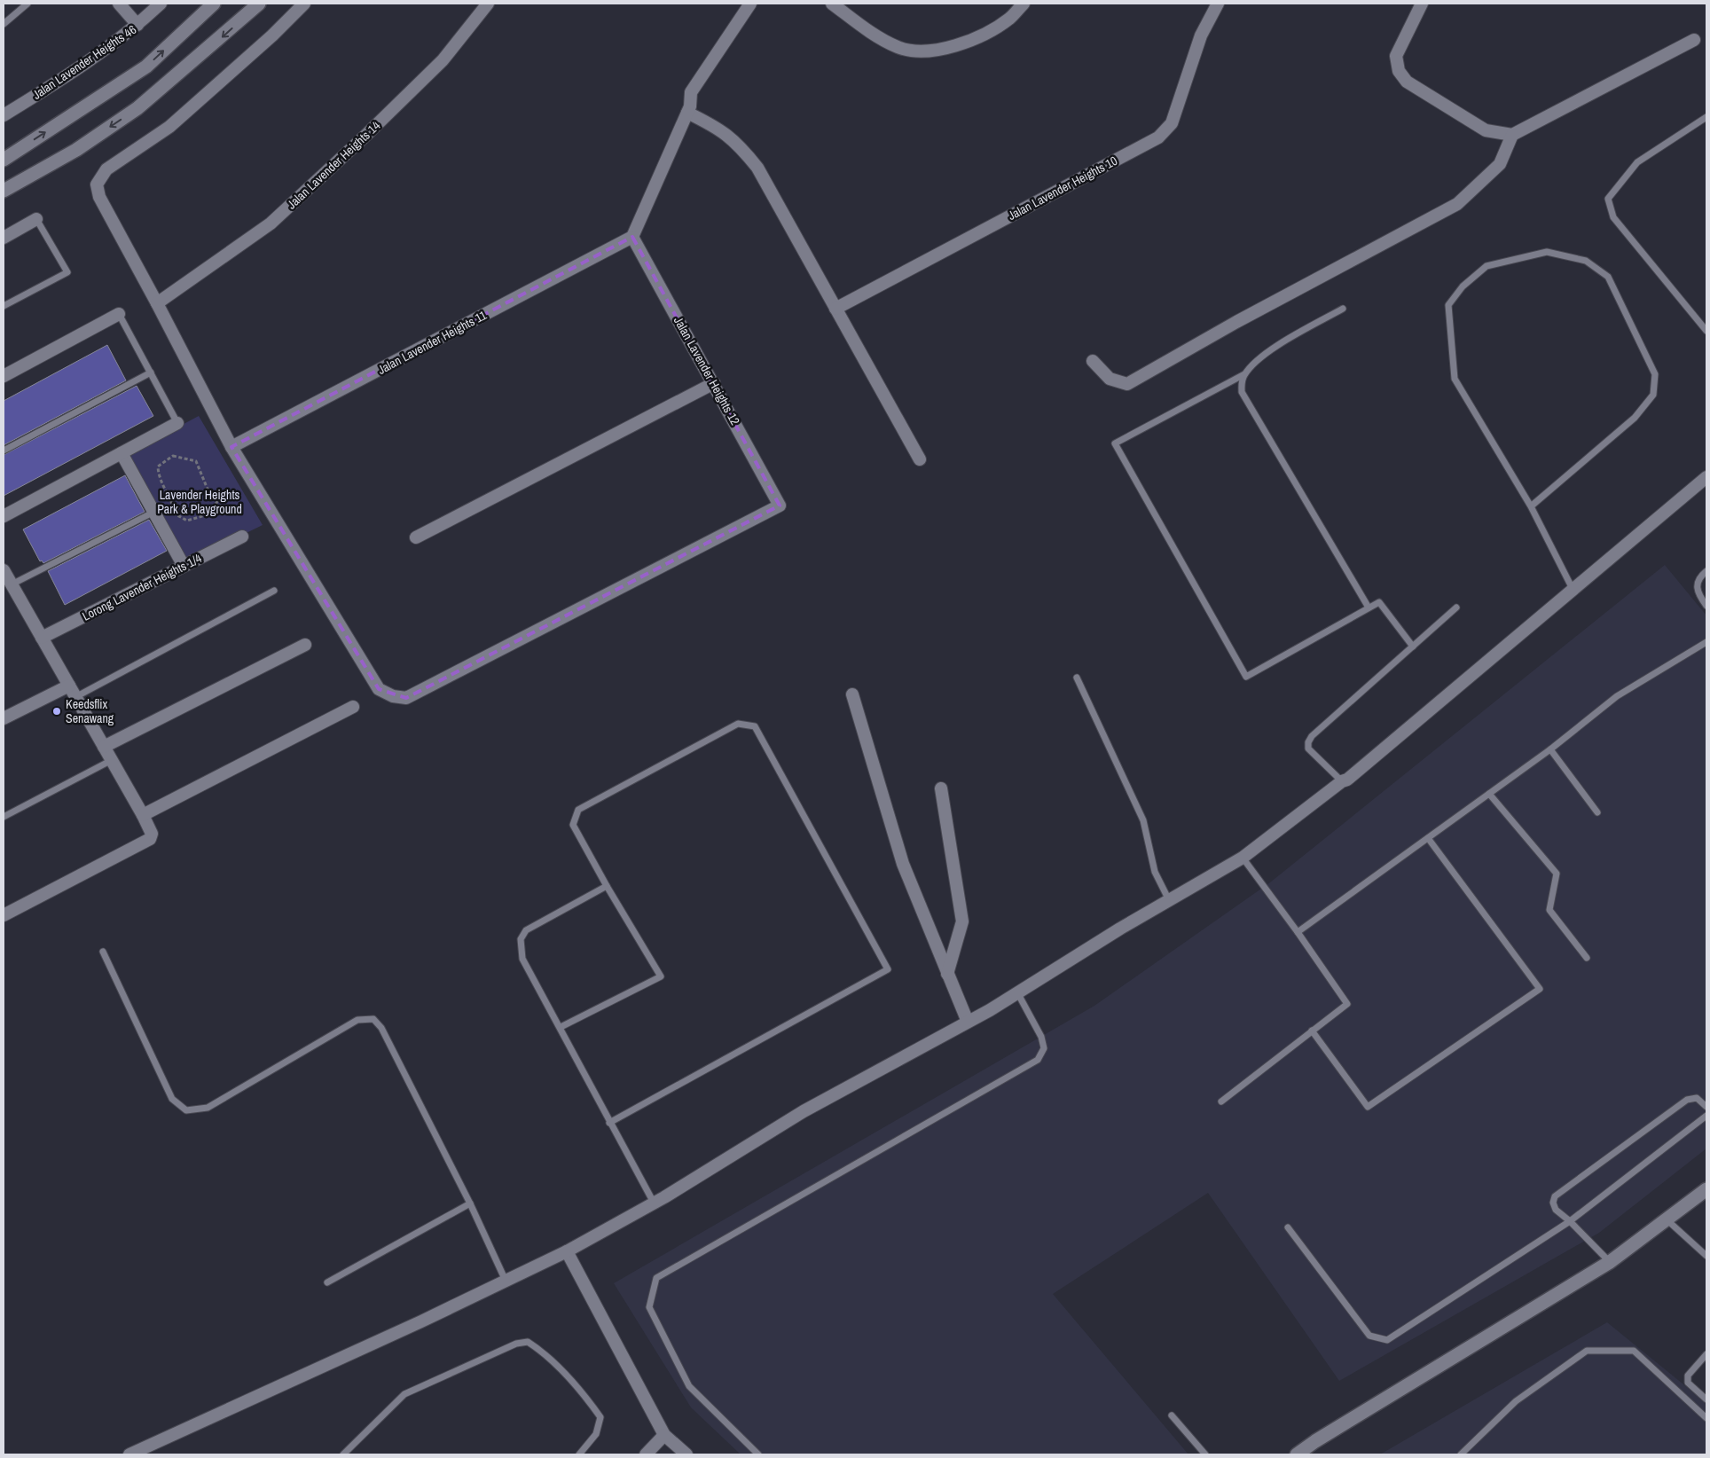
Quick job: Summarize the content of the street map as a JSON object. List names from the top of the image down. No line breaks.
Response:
{"streets":{"street":["Jalan Lavender Heights 46","Jalan Lavender Heights 14","Jalan Lavender Heights 10","Jalan Lavender Heights 11","Jalan Lavender Heights 12","Lorong Lavender Heights 1/4"]},"crossings":[["Jalan Lavender Heights 11","Jalan Lavender Heights 12"]],"parks":["Lavender Heights Park & Playground"],"places":["Keedsflix Senawang"]}
